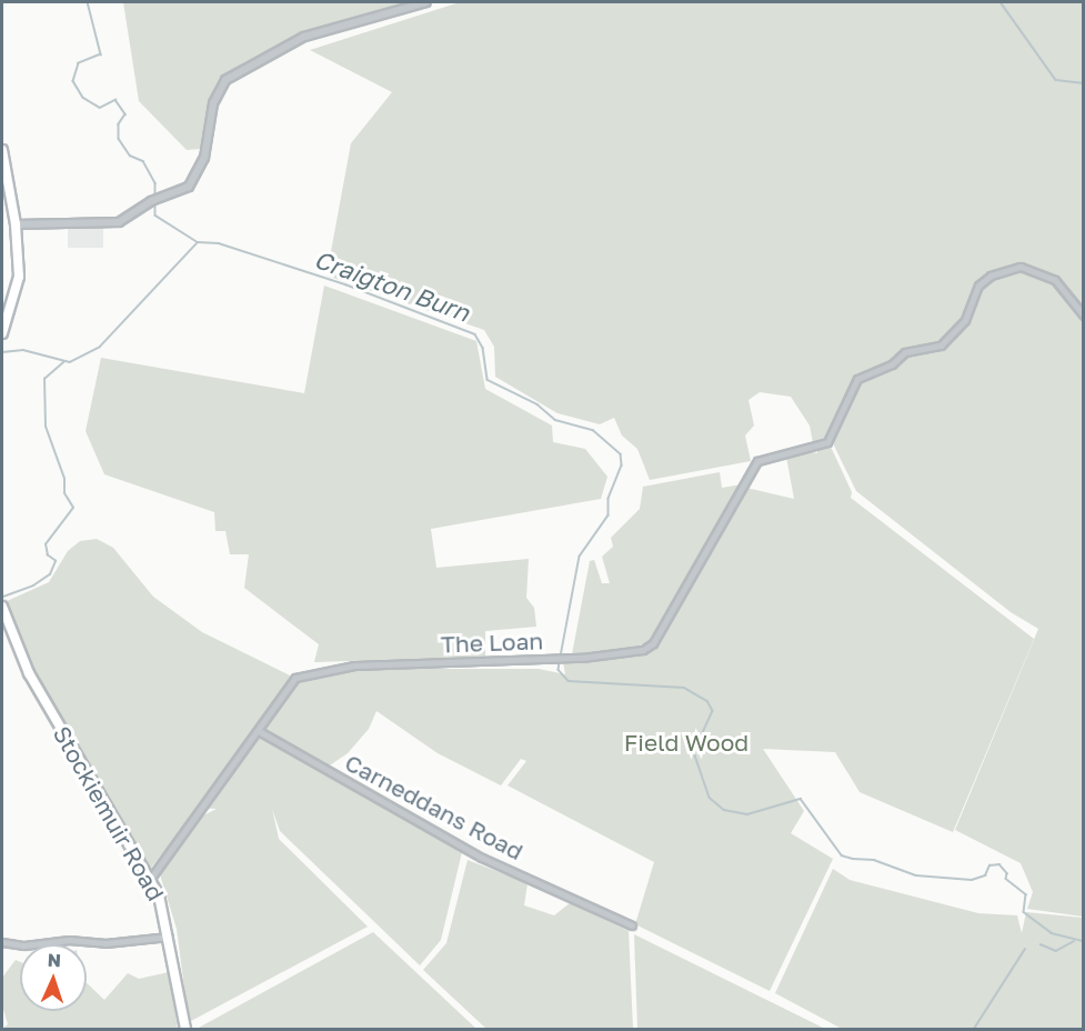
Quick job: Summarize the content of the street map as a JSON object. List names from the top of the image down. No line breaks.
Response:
{"streets":{"main road":["Stockiemuir Road"],"street":["The Loan","Carneddans Road"]},"crossings":[["The Loan","Carneddans Road"],["The Loan","Stockiemuir Road"]],"water":["Craigton Burn"],"parks":["Field Wood"],"north":"top"}
